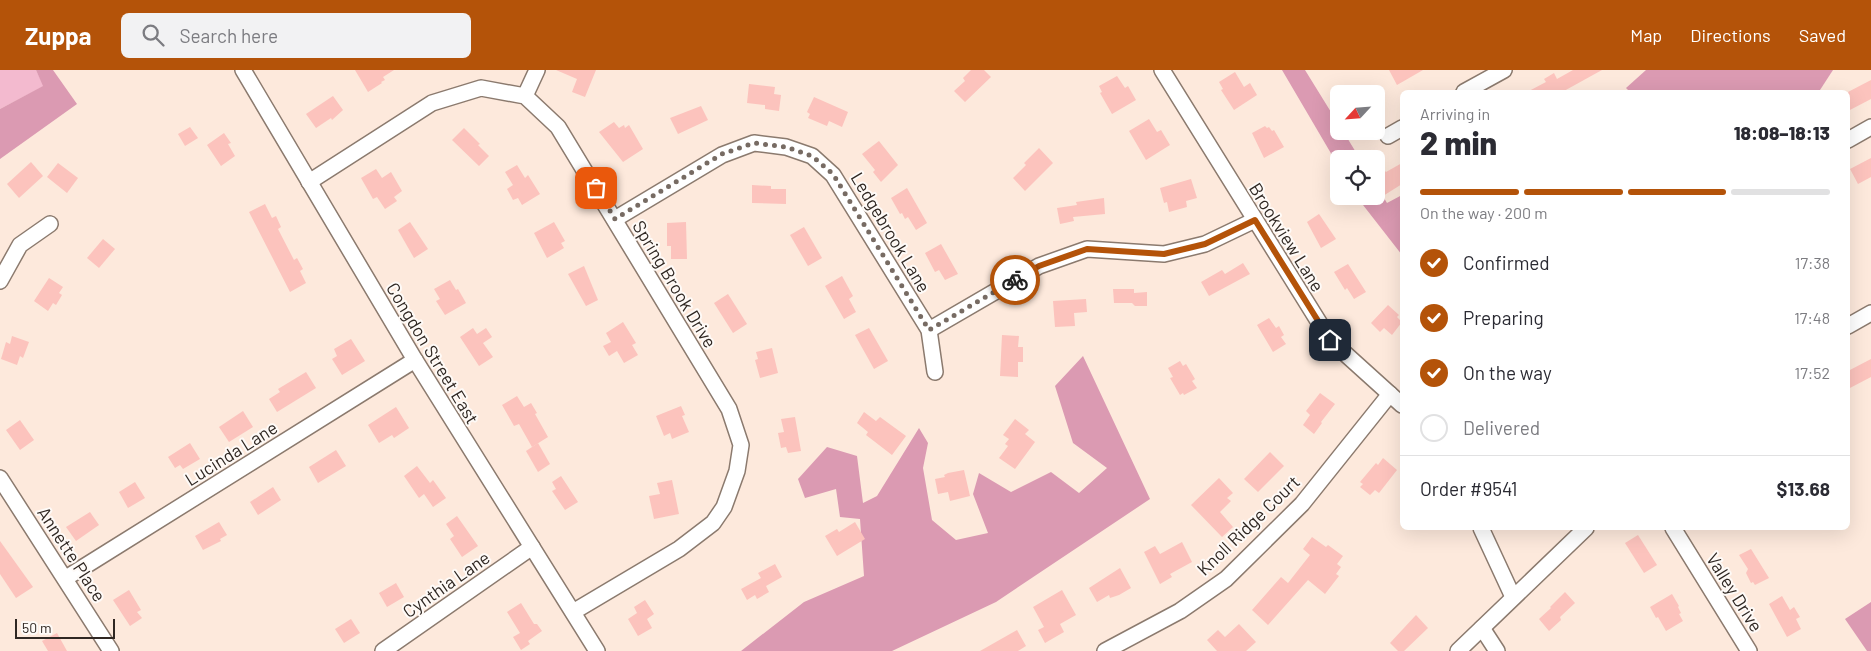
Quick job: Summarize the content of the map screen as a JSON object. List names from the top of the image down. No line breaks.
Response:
{"streets":{"street":["Ledgebrook Lane","Brookview Lane","Spring Brook Drive","Congdon Street East","Lucinda Lane","Knoll Ridge Court","Annette Place","Cynthia Lane","Valley Drive"]},"crossings":[["Ledgebrook Lane","Spring Brook Drive"],["Brookview Lane","Knoll Ridge Court"],["Spring Brook Drive","Congdon Street East"],["Congdon Street East","Lucinda Lane"],["Congdon Street East","Cynthia Lane"],["Lucinda Lane","Annette Place"]],"scale_bar":"50 m","north":"bottom left","page":{"header":"Zuppa","search":"Search here","nav":["Map","Directions","Saved"],"heading":["2 min","Arriving in","18:08–18:13"],"panel":["Order #9541","$13.68"],"bar":"On the way · 200 m","list":[["Confirmed","17:38"],["Preparing","17:48"],["On the way","17:52"],"Delivered"],"scale":"50 m"}}
